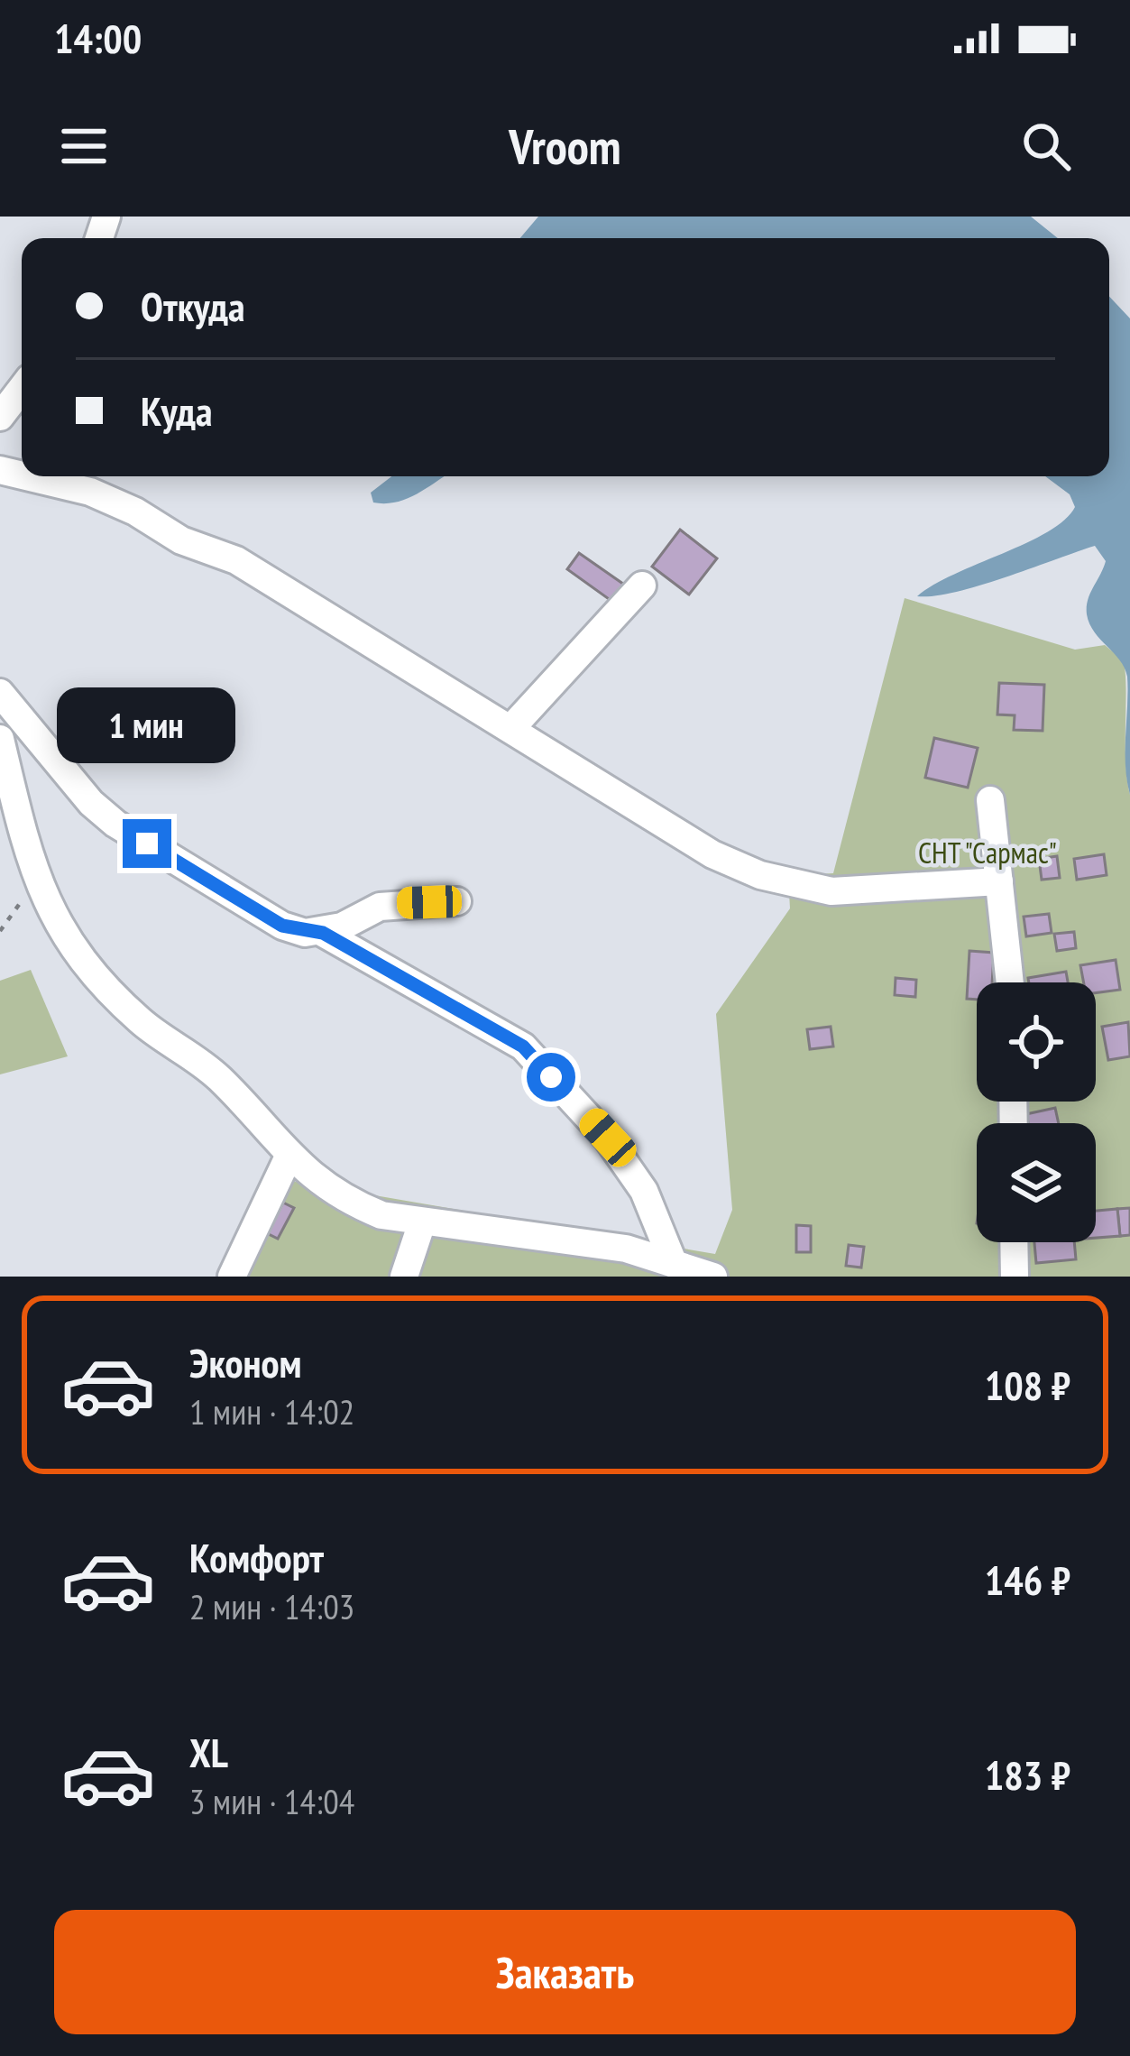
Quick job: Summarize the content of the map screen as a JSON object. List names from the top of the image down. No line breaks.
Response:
{"parks":["СНТ \"Сармас\""],"page":{"status":"14:00","header":"Vroom","banner":["Откуда","Куда"],"bubble":"1 мин","list":[{"name":"Эконом","note":"1 мин · 14:02","value":"108 ₽"},{"name":"Комфорт","note":"2 мин · 14:03","value":"146 ₽"},{"name":"XL","note":"3 мин · 14:04","value":"183 ₽"}],"buttons":"Заказать"}}
